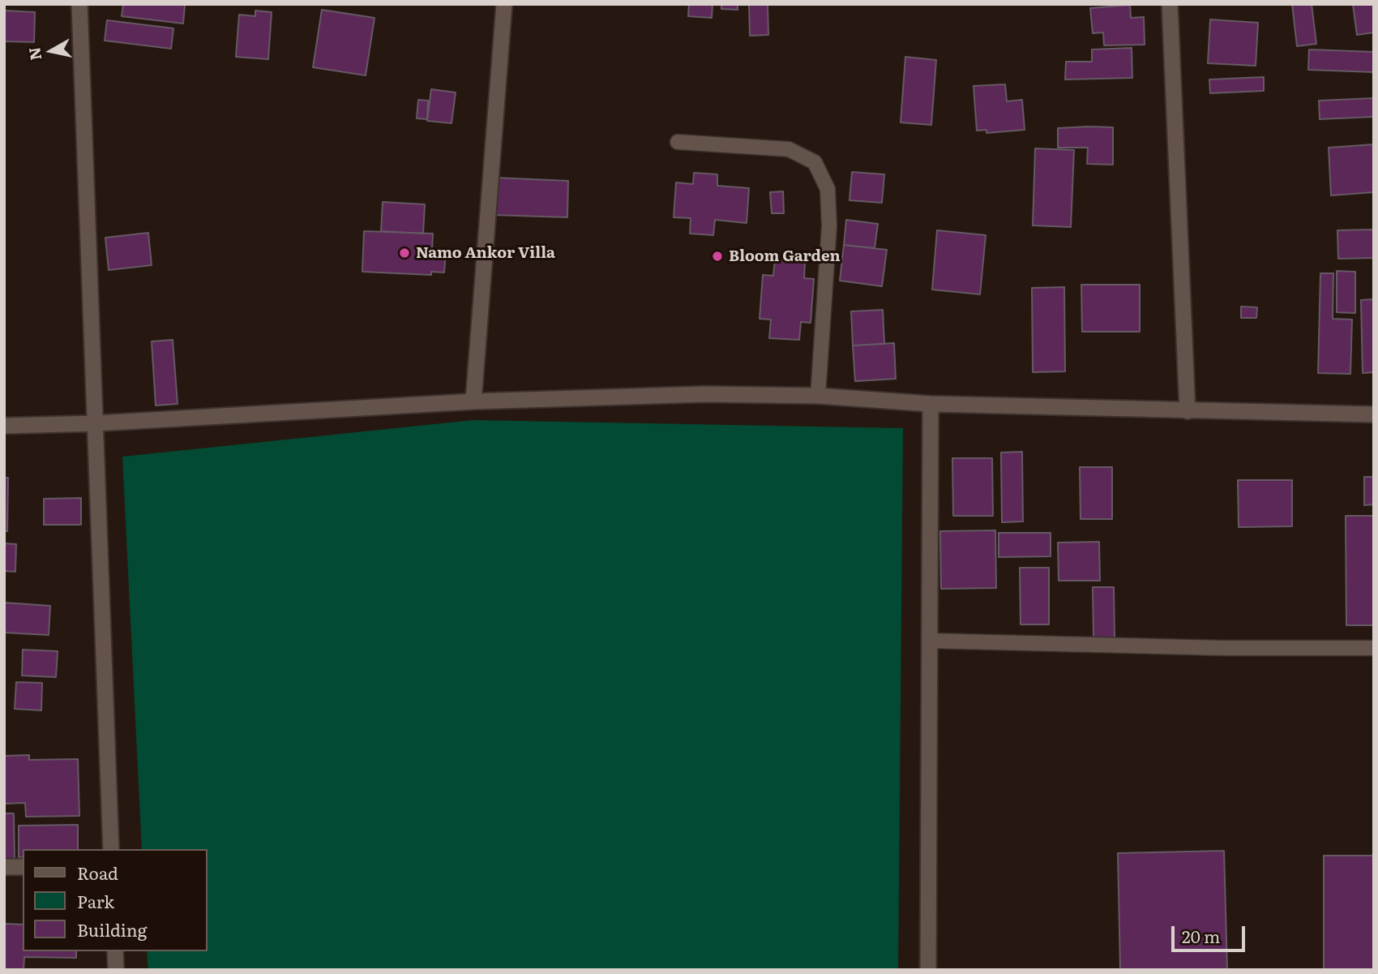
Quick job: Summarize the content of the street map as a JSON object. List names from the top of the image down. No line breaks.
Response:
{"places":["Namo Ankor Villa","Bloom Garden"],"legend":["Road","Park","Building"],"scale_bar":"20 m","north":"left"}
